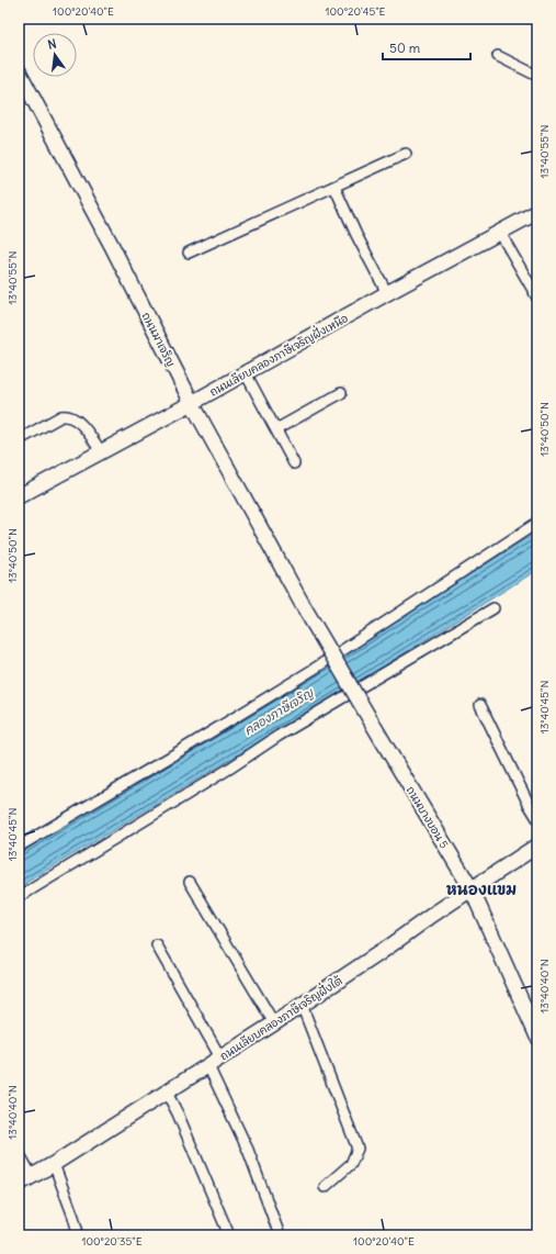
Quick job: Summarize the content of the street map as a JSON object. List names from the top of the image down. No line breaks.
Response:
{"streets":{"main road":["ถนนมาเจริญ","ถนนเลียบคลองภาษีเจริญฝั่งเหนือ","ถนนบางบอน 5","ถนนเลียบคลองภาษีเจริญฝั่งใต้"]},"crossings":[["ถนนมาเจริญ","ถนนเลียบคลองภาษีเจริญฝั่งเหนือ"],["ถนนมาเจริญ","ถนนบางบอน 5"],["ถนนบางบอน 5","ถนนเลียบคลองภาษีเจริญฝั่งใต้"]],"districts":["หนองแขม"],"water":["คลองภาษีเจริญ"],"scale_bar":"50 m","north":"top","coordinates":["100°20'40\"E","100°20'45\"E","13°40'55\"N","13°40'50\"N","13°40'45\"N","13°40'40\"N","100°20'35\"E"]}
